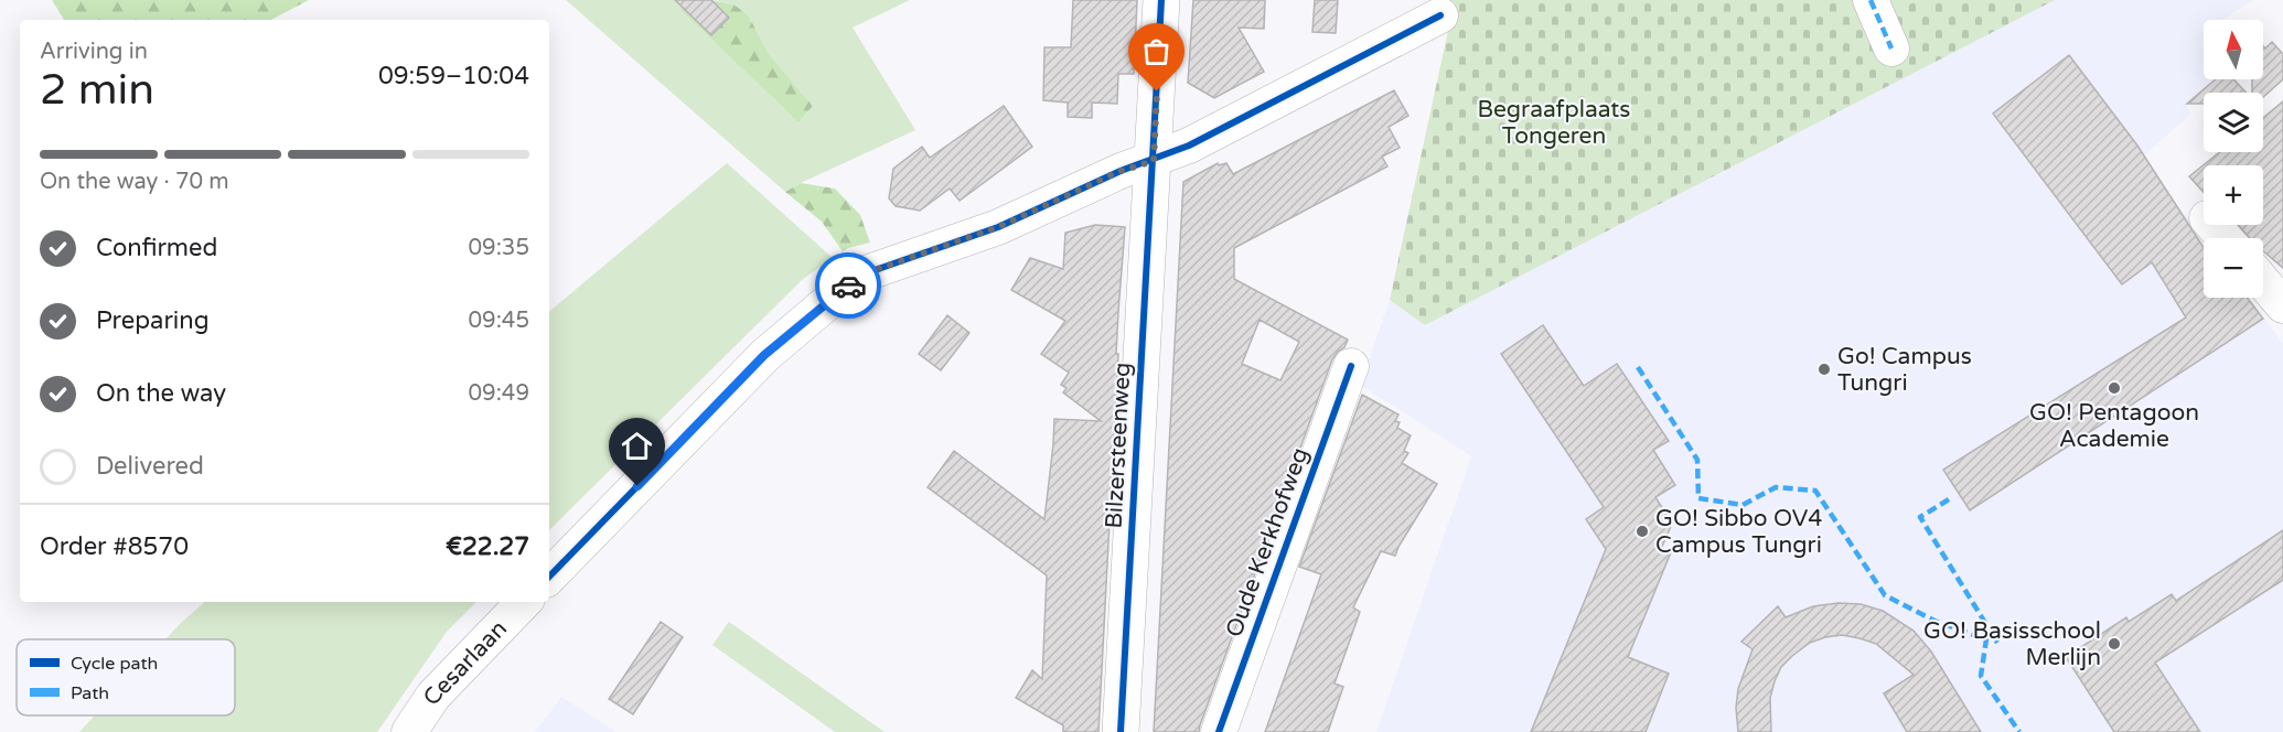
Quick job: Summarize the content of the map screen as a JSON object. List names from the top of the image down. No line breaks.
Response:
{"streets":{"main road":["Bilzersteenweg"],"street":["Oude Kerkhofweg","Cesarlaan"]},"parks":["Begraafplaats Tongeren"],"places":["Go! Campus Tungri","GO! Pentagoon Academie","GO! Sibbo OV4 Campus Tungri","GO! Basisschool Merlijn"],"legend":["Cycle path","Path"],"north":"top","page":{"map_buttons":["+","−"],"heading":["2 min","Arriving in","09:59–10:04"],"panel":["Order #8570","€22.27"],"bar":"On the way · 70 m","list":[["Confirmed","09:35"],["Preparing","09:45"],["On the way","09:49"],"Delivered"]}}
